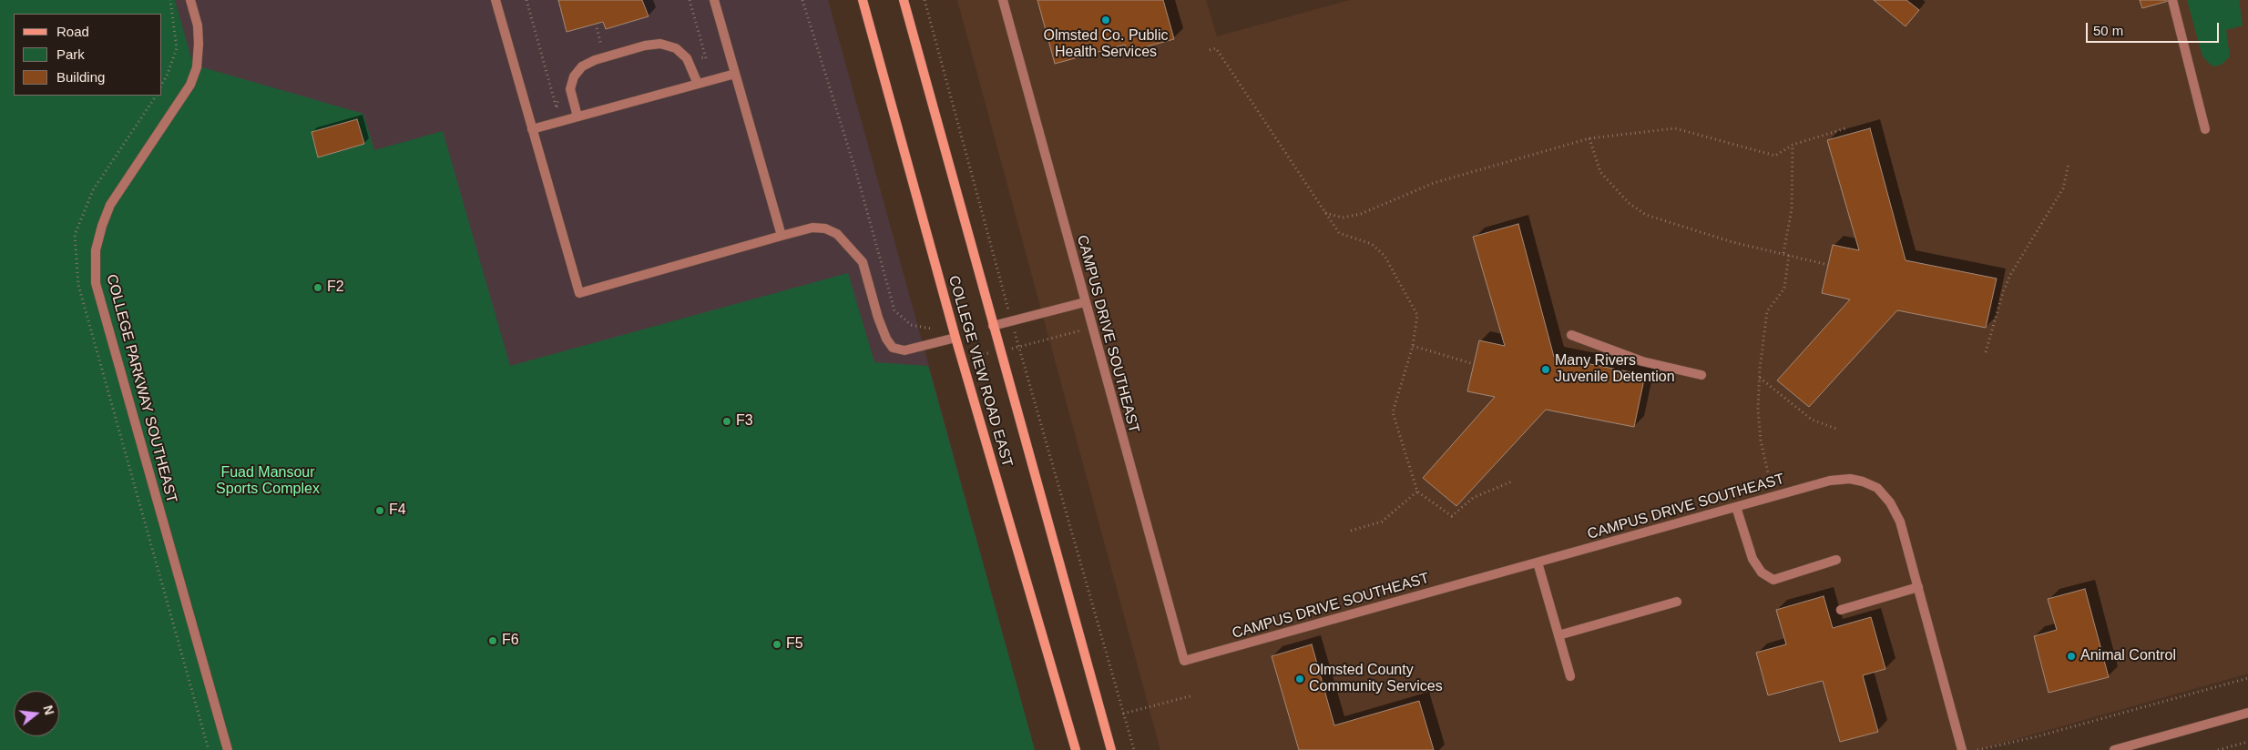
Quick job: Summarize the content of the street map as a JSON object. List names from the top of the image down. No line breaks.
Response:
{"streets":{"main road":["COLLEGE VIEW ROAD EAST"],"street":["CAMPUS DRIVE SOUTHEAST","COLLEGE PARKWAY SOUTHEAST"]},"parks":["Fuad Mansour Sports Complex"],"places":["Olmsted Co. Public Health Services","F2","Many Rivers Juvenile Detention","F3","F4","F6","F5","Animal Control","Olmsted County Community Services"],"legend":["Road","Park","Building"],"scale_bar":"50 m","north":"right"}
